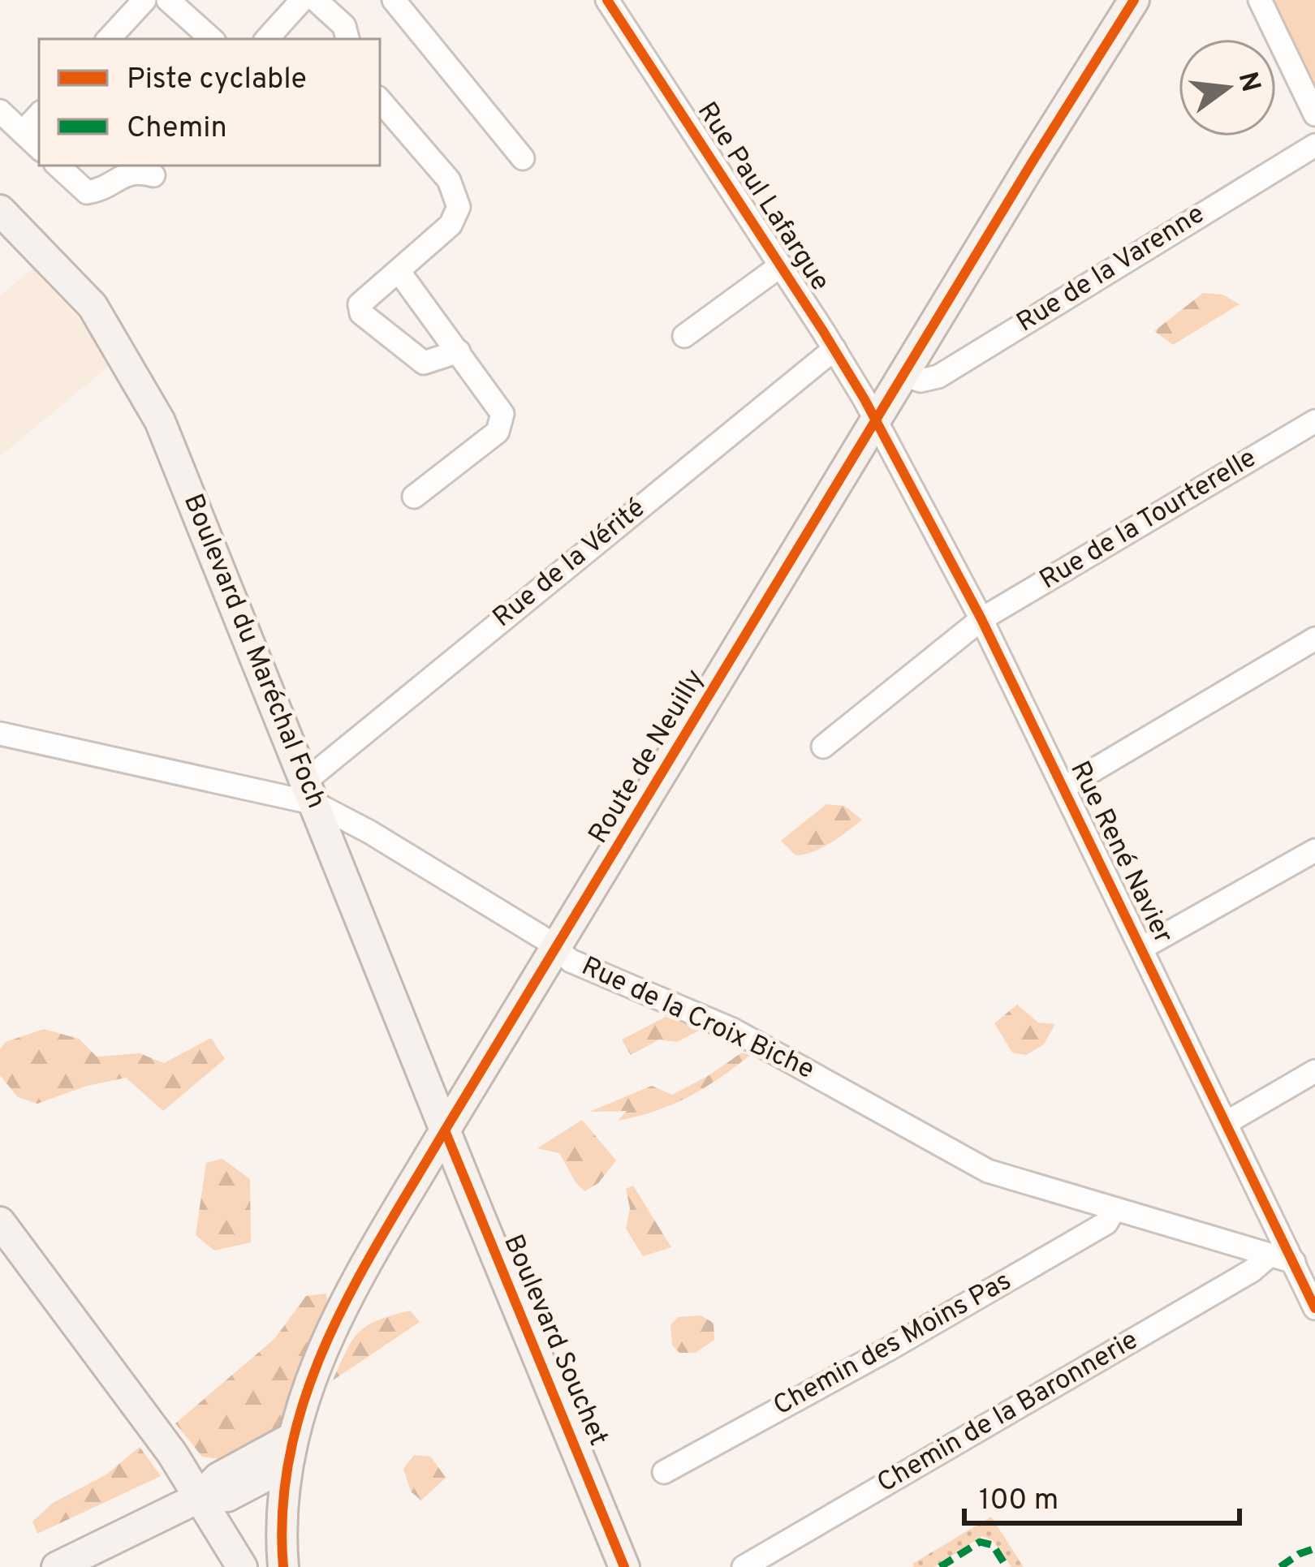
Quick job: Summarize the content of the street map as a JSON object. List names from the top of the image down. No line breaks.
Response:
{"streets":{"main road":["Boulevard du Maréchal Foch","Route de Neuilly","Boulevard Souchet"],"street":["Rue Paul Lafargue","Rue de la Varenne","Rue de la Tourterelle","Rue de la Vérité","Rue René Navier","Rue de la Croix Biche","Chemin des Moins Pas","Chemin de la Baronnerie"]},"crossings":[["Rue Paul Lafargue","Rue de la Vérité"],["Rue Paul Lafargue","Route de Neuilly"],["Rue Paul Lafargue","Rue René Navier"],["Rue de la Varenne","Route de Neuilly"],["Rue de la Tourterelle","Rue René Navier"],["Rue de la Vérité","Boulevard du Maréchal Foch"],["Rue de la Vérité","Rue de la Croix Biche"],["Boulevard du Maréchal Foch","Route de Neuilly"],["Boulevard du Maréchal Foch","Rue de la Croix Biche"],["Boulevard du Maréchal Foch","Boulevard Souchet"],["Route de Neuilly","Rue René Navier"],["Route de Neuilly","Rue de la Croix Biche"],["Route de Neuilly","Boulevard Souchet"],["Rue René Navier","Rue de la Croix Biche"],["Rue de la Croix Biche","Chemin des Moins Pas"],["Rue de la Croix Biche","Chemin de la Baronnerie"]],"legend":["Piste cyclable","Chemin"],"scale_bar":"100 m","north":"right"}
